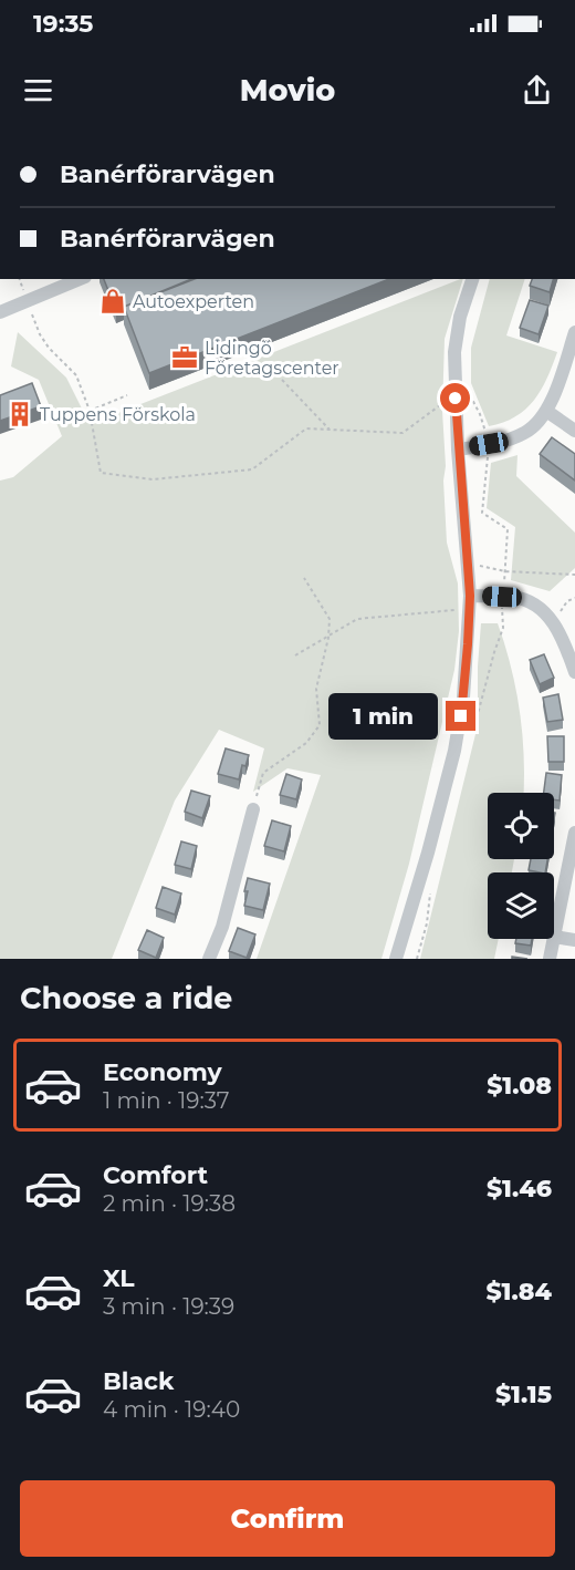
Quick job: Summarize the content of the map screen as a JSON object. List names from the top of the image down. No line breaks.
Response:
{"places":{"shop":["Autoexperten"],"office":["Lidingö Företagscenter"],"building":["Tuppens Förskola"]},"page":{"status":"19:35","header":"Movio","banner":["Banérförarvägen","Banérförarvägen"],"bubble":"1 min","heading":"Choose a ride","list":[{"name":"Economy","note":"1 min · 19:37","value":"$1.08"},{"name":"Comfort","note":"2 min · 19:38","value":"$1.46"},{"name":"XL","note":"3 min · 19:39","value":"$1.84"},{"name":"Black","note":"4 min · 19:40","value":"$1.15"}],"buttons":"Confirm"}}
